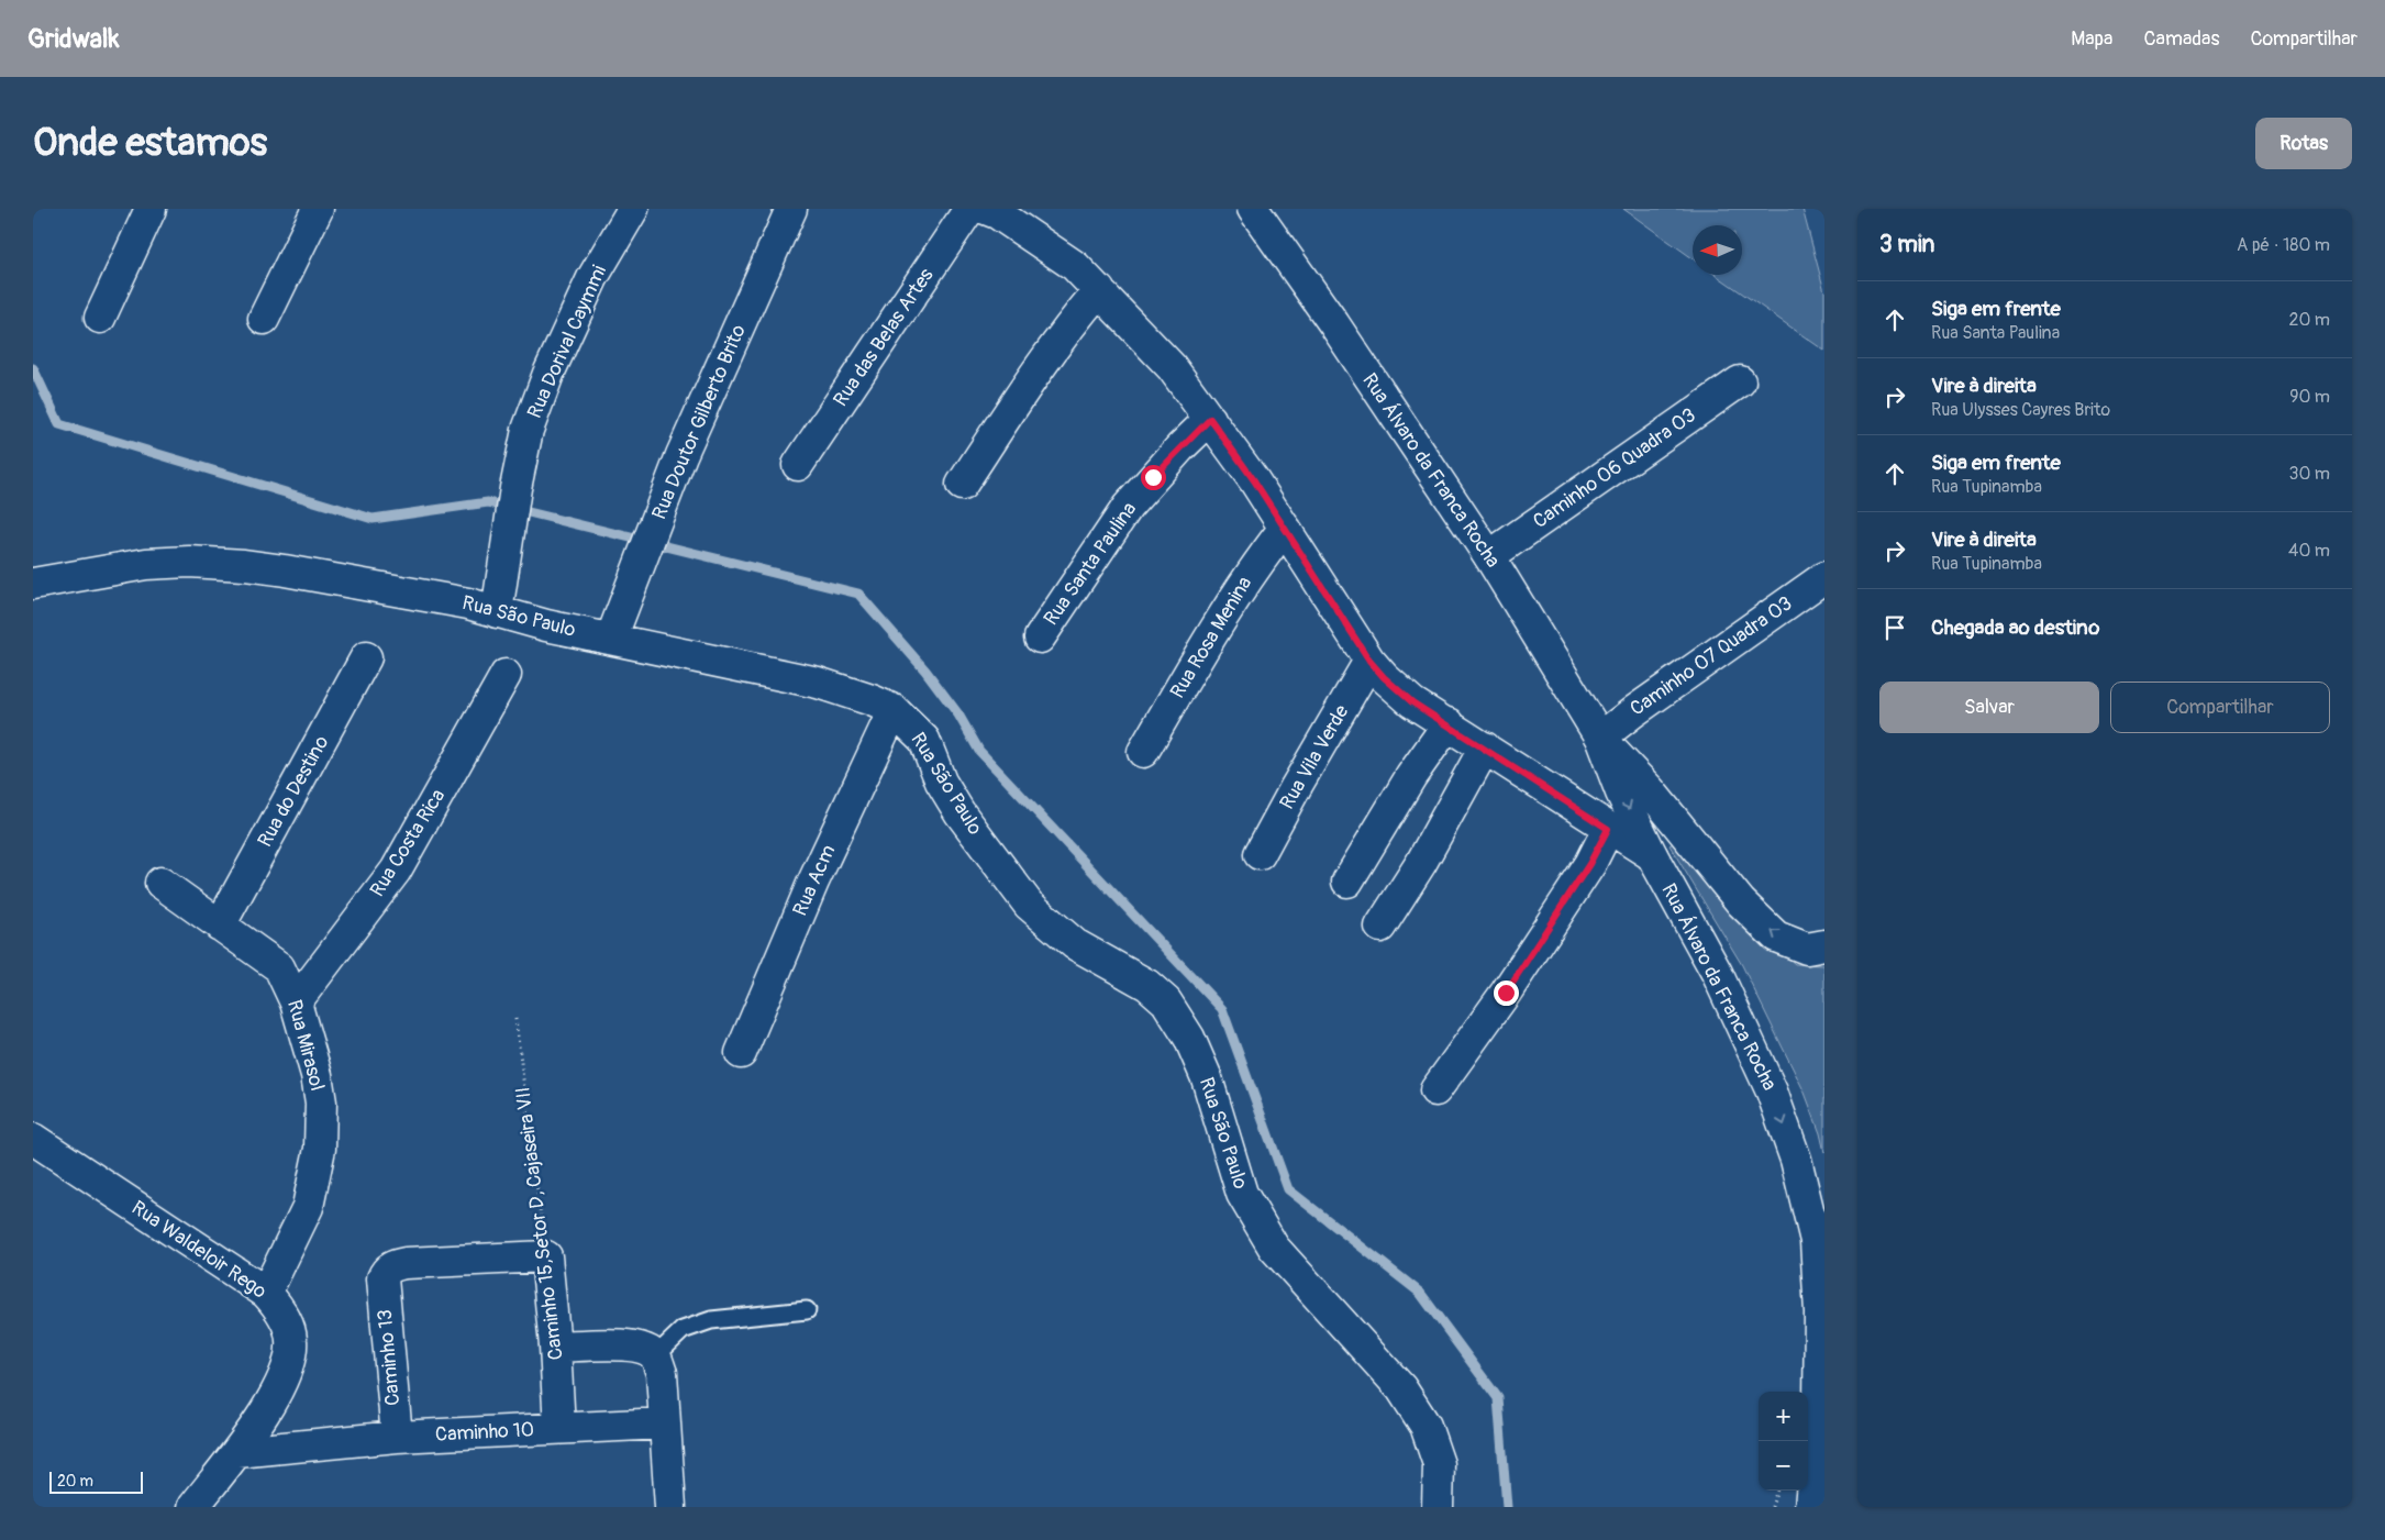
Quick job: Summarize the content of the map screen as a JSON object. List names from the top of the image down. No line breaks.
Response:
{"streets":{"street":["Rua das Belas Artes","Rua Dorival Caymmi","Rua Doutor Gilberto Brito","Caminho 06 Quadra 03","Rua Álvaro da Franca Rocha","Rua Santa Paulina","Rua São Paulo","Rua Rosa Menina","Caminho 07 Quadra 03","Rua Vila Verde","Rua do Destino","Rua Costa Rica","Rua Acm","Rua Mirasol","Caminho 15,Setor D, Cajaseira VII","Rua Waldeloir Rego","Caminho 13","Caminho 10"]},"crossings":[["Rua Dorival Caymmi","Rua São Paulo"],["Rua Doutor Gilberto Brito","Rua São Paulo"],["Caminho 06 Quadra 03","Rua Álvaro da Franca Rocha"],["Rua Álvaro da Franca Rocha","Caminho 07 Quadra 03"],["Rua São Paulo","Rua Acm"],["Rua do Destino","Rua Mirasol"],["Rua Costa Rica","Rua Mirasol"],["Rua Mirasol","Rua Waldeloir Rego"],["Caminho 15,Setor D, Cajaseira VII","Caminho 13"],["Caminho 15,Setor D, Cajaseira VII","Caminho 10"],["Rua Waldeloir Rego","Caminho 10"],["Caminho 13","Caminho 10"]],"scale_bar":"20 m","north":"left","page":{"header":"Gridwalk","nav":["Mapa","Camadas","Compartilhar"],"buttons":["Rotas",["Salvar","Compartilhar"]],"title":"Onde estamos","heading":["3 min","A pé · 180 m"],"list":[["Siga em frente","Rua Santa Paulina","20 m"],["Vire à direita","Rua Ulysses Cayres Brito","90 m"],["Siga em frente","Rua Tupinamba","30 m"],["Vire à direita","Rua Tupinamba","40 m"],"Chegada ao destino"],"map_buttons":["+","−"],"scale":"20 m"}}
